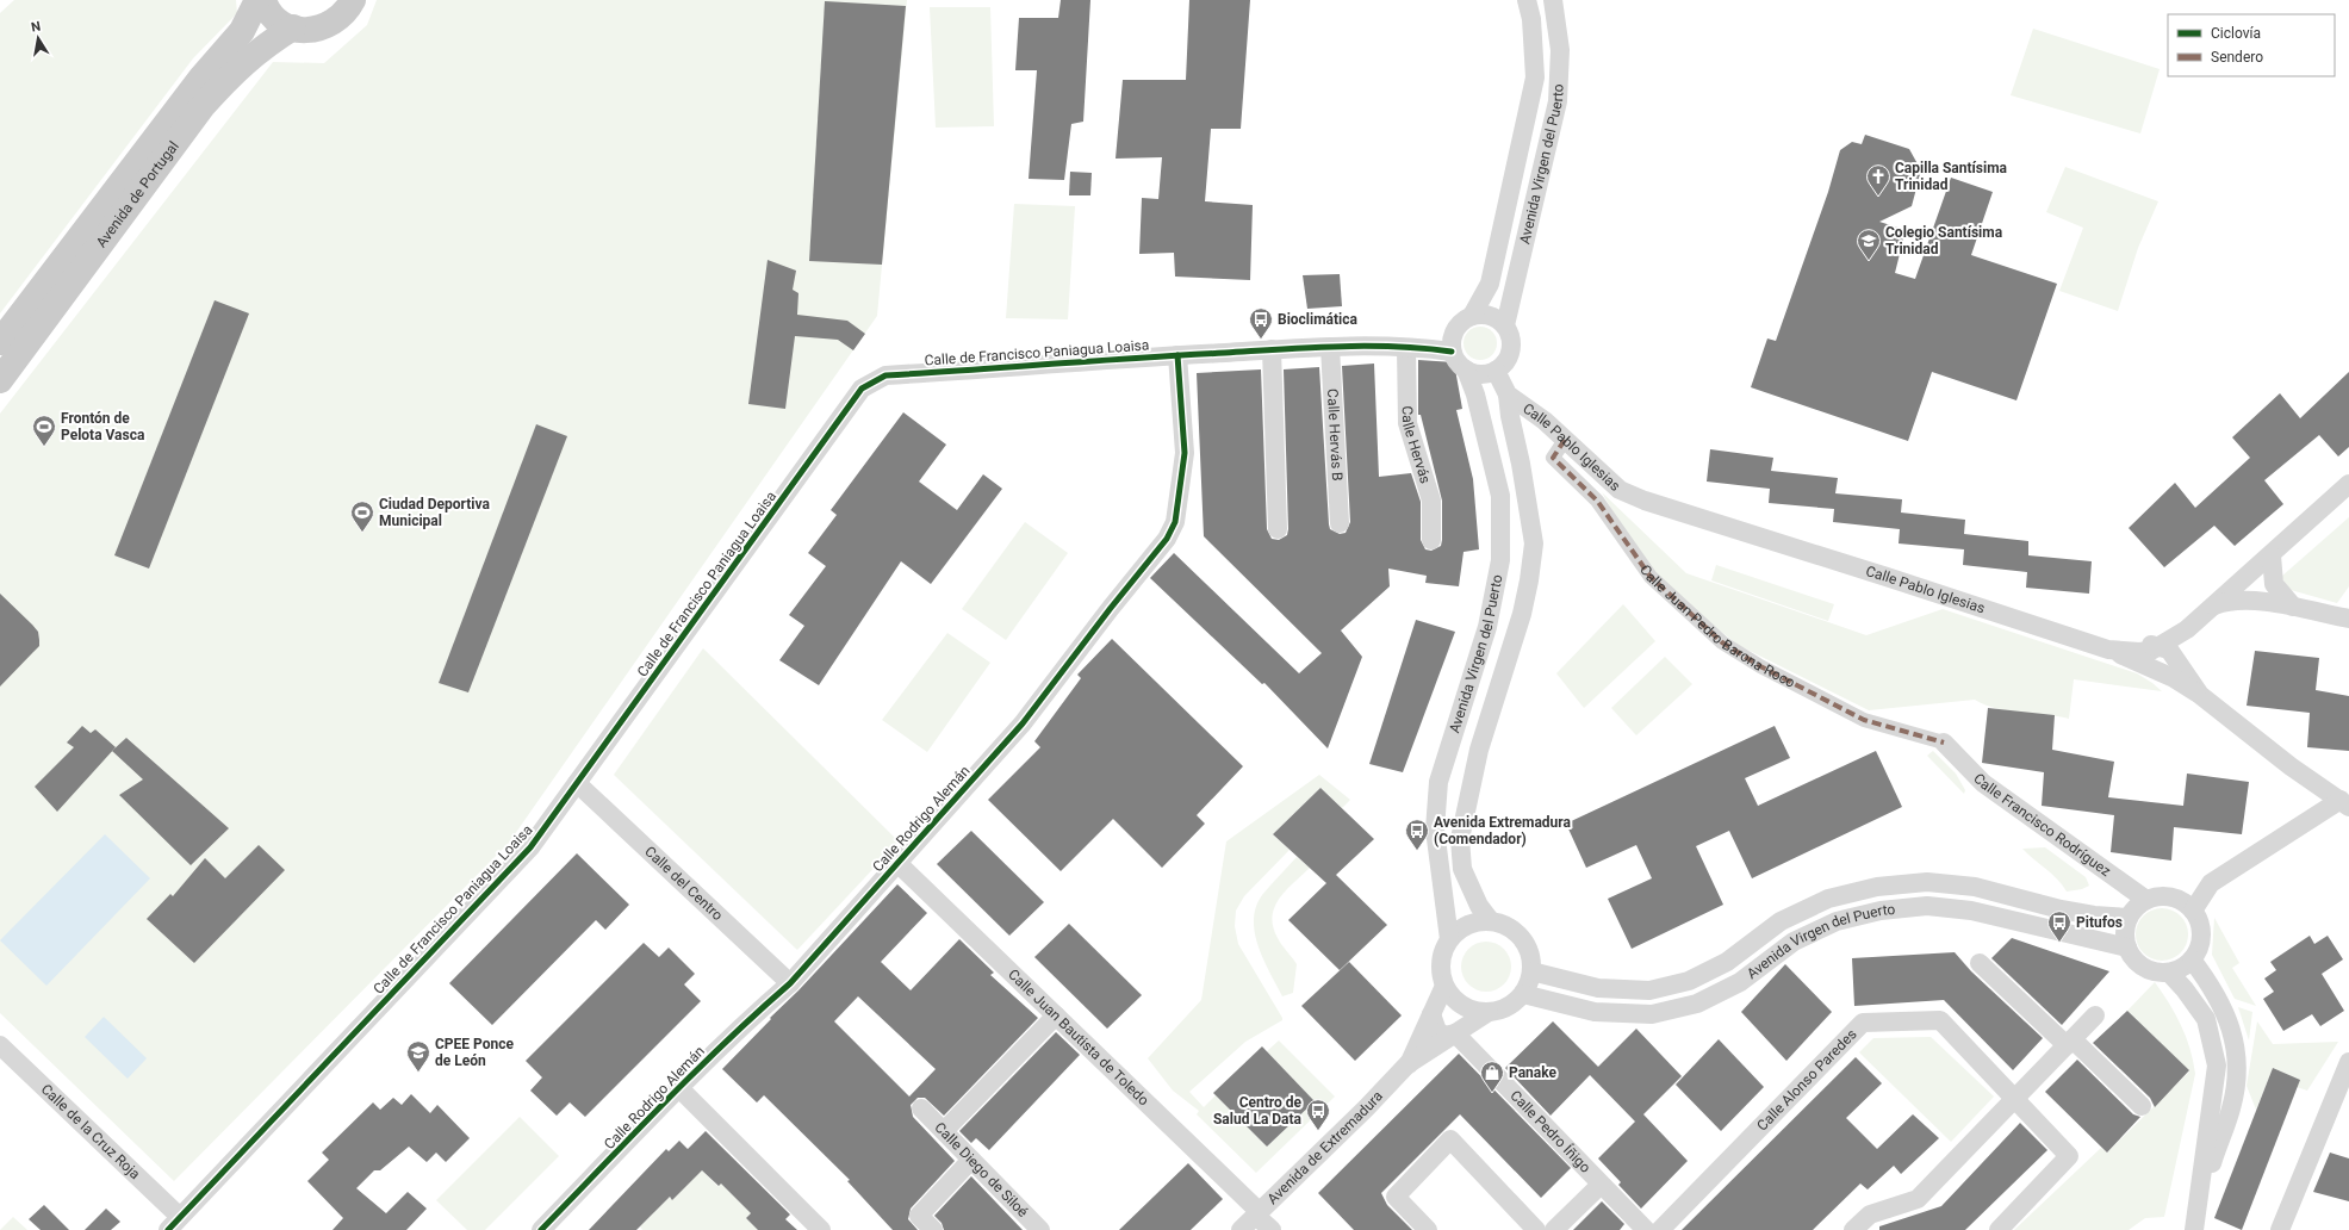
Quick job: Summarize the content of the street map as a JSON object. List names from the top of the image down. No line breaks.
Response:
{"streets":{"main road":["Avenida de Portugal"],"street":["Avenida Virgen del Puerto","Calle de Francisco Paniagua Loaisa","Calle Hervás B","Calle Hervás","Calle Pablo Iglesias","Calle Juan Pedro Barona Roco","Calle Rodrigo Alemán","Calle Francisco Rodríguez","Calle del Centro","Calle Juan Bautista de Toledo","Calle Alonso Paredes","Calle de la Cruz Roja","Calle Pedro Íñigo","Avenida de Extremadura","Calle Diego de Siloé"]},"crossings":[["Avenida Virgen del Puerto","Calle de Francisco Paniagua Loaisa"],["Avenida Virgen del Puerto","Calle Pablo Iglesias"],["Avenida Virgen del Puerto","Calle Francisco Rodríguez"],["Calle de Francisco Paniagua Loaisa","Calle Hervás B"],["Calle de Francisco Paniagua Loaisa","Calle Hervás"],["Calle de Francisco Paniagua Loaisa","Calle Pablo Iglesias"],["Calle de Francisco Paniagua Loaisa","Calle Rodrigo Alemán"],["Calle de Francisco Paniagua Loaisa","Calle del Centro"],["Calle de Francisco Paniagua Loaisa","Calle de la Cruz Roja"],["Calle Pablo Iglesias","Calle Juan Pedro Barona Roco"],["Calle Juan Pedro Barona Roco","Calle Francisco Rodríguez"],["Calle Rodrigo Alemán","Calle del Centro"],["Calle Rodrigo Alemán","Calle Juan Bautista de Toledo"],["Calle Juan Bautista de Toledo","Avenida de Extremadura"]],"places":{"church":["Capilla Santísima Trinidad"],"school or university":["Colegio Santísima Trinidad","CPEE Ponce de León"],"bus stop":["Bioclimática","Avenida Extremadura (Comendador)","Pitufos","Centro de Salud La Data"],"sports":["Frontón de Pelota Vasca","Ciudad Deportiva Municipal"],"shop":["Panake"]},"legend":["Ciclovía","Sendero"],"north":"top"}
